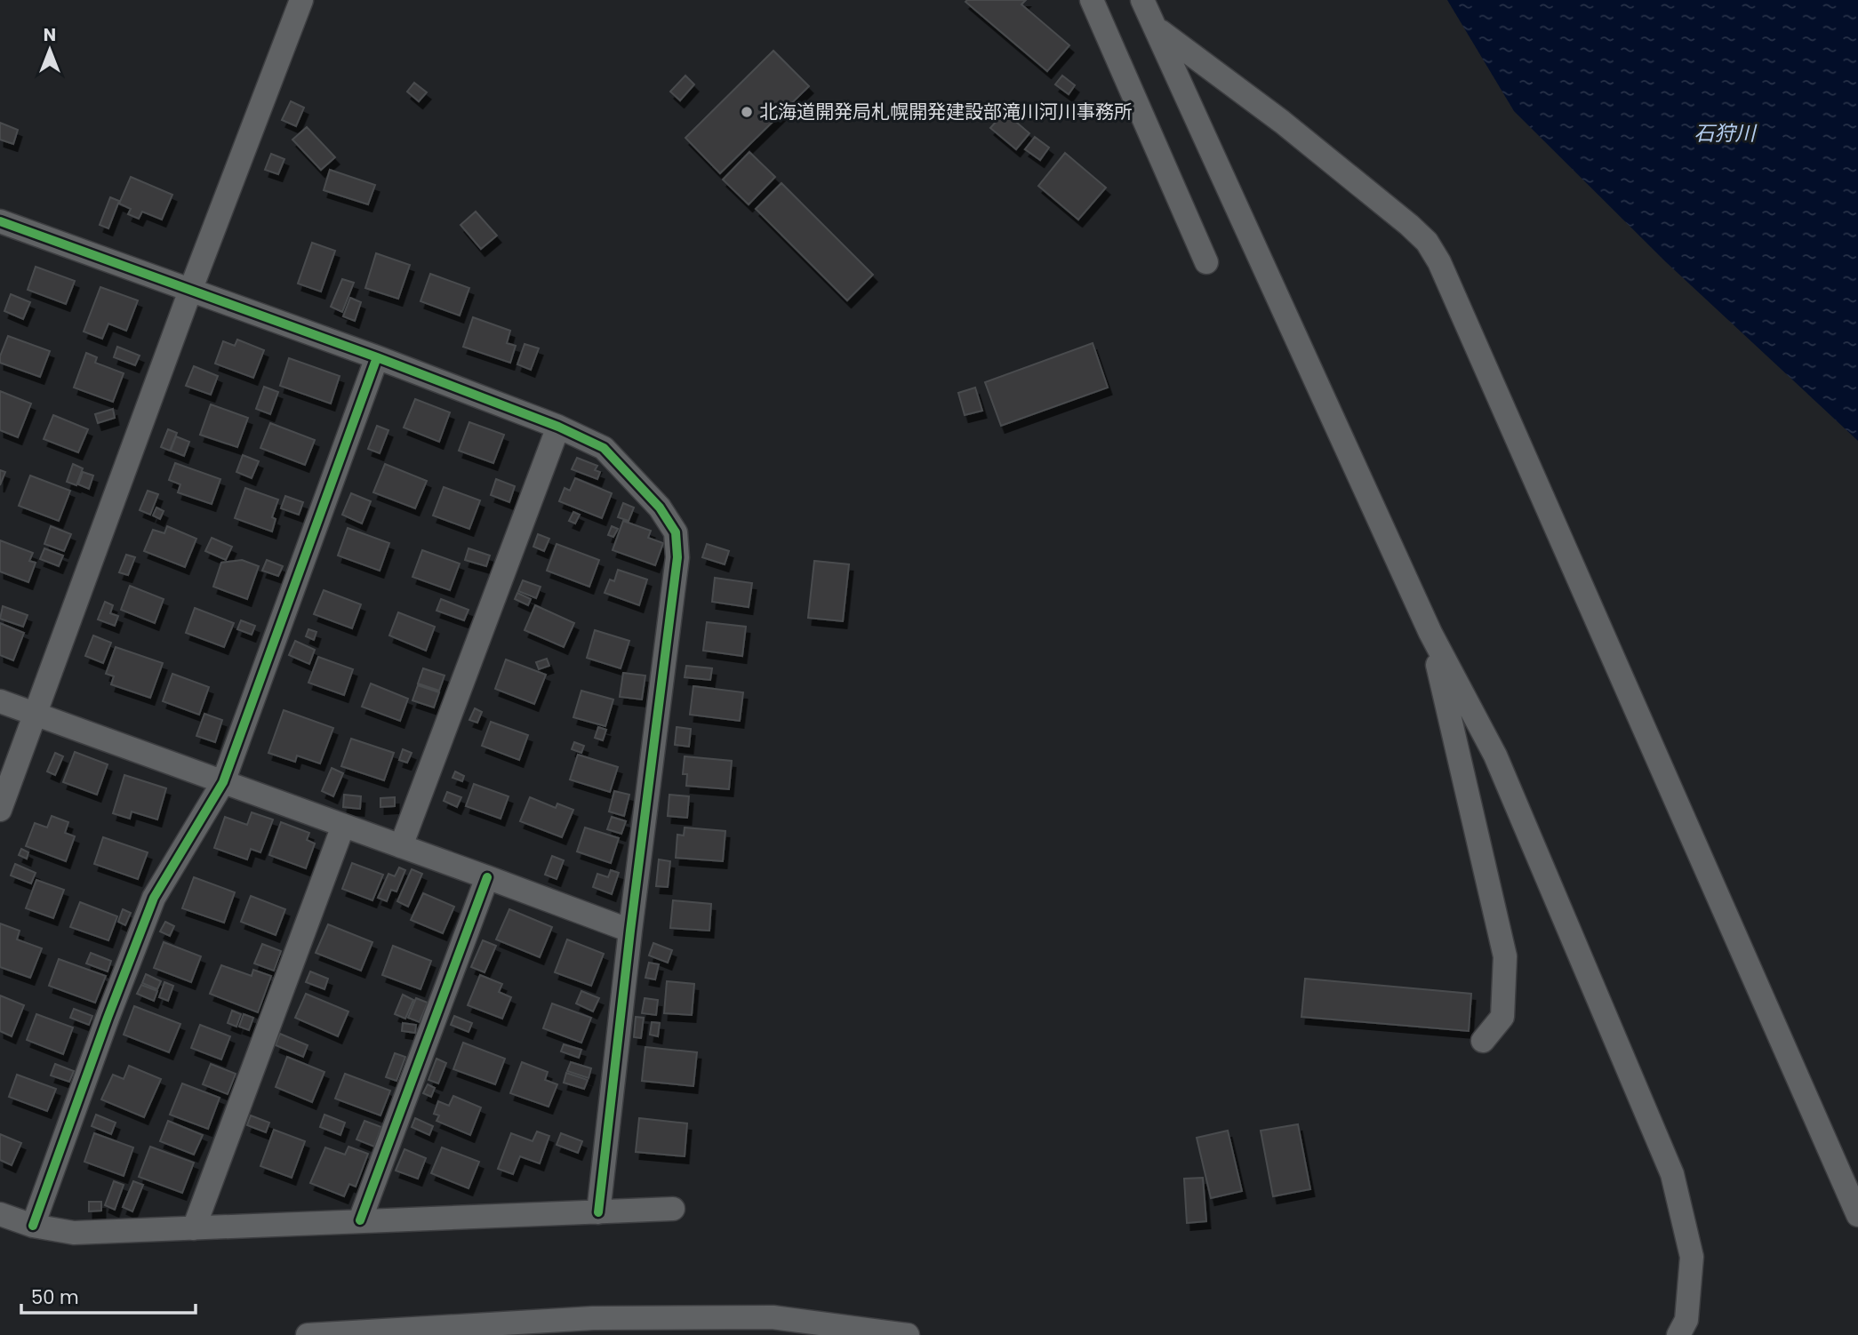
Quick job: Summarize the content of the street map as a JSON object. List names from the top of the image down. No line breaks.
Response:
{"water":["石狩川"],"places":["北海道開発局札幌開発建設部滝川河川事務所"],"scale_bar":"50 m","north":"top"}
